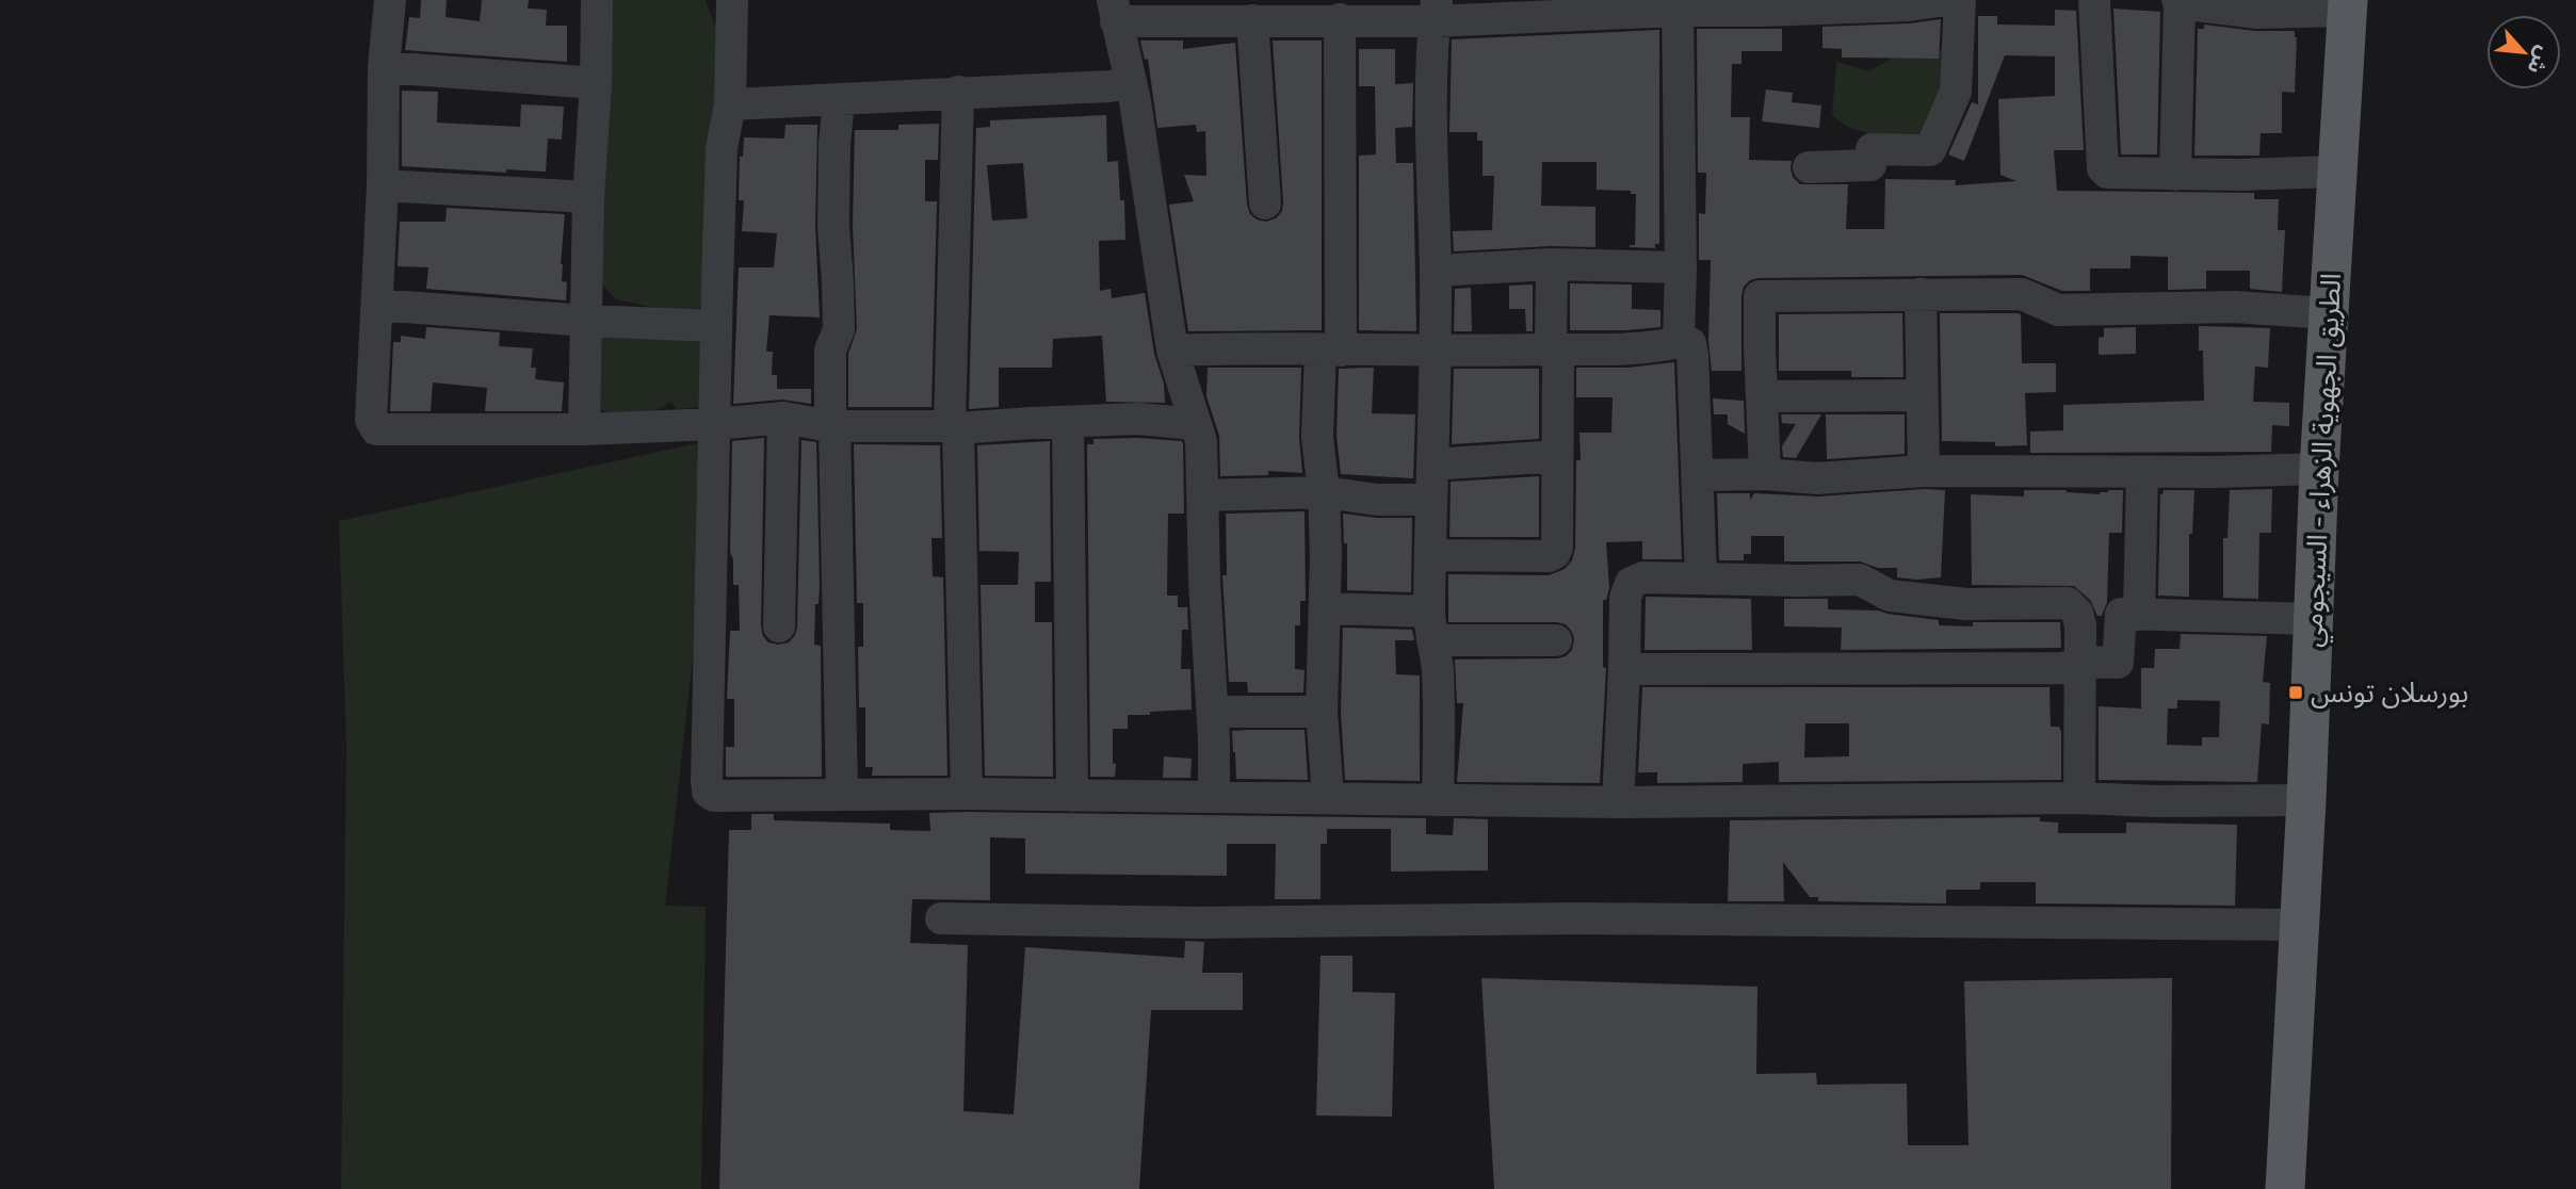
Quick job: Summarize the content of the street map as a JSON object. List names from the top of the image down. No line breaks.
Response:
{"streets":{"main road":["الطريق الجهوية الزهراء - السيجومي"]},"places":{"transit":["بورسلان تونس"]},"north":"bottom right"}
